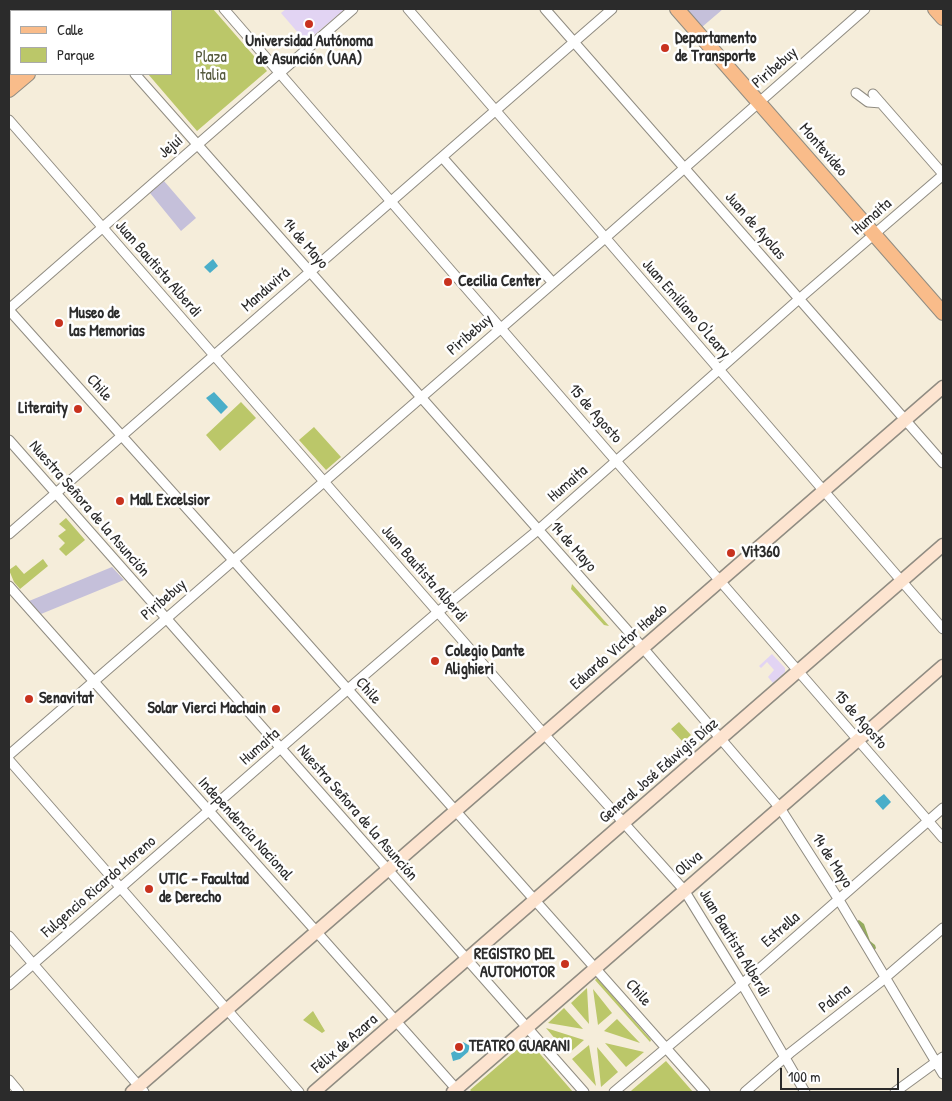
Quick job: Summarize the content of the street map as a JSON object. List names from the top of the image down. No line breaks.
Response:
{"streets":{"main road":["Montevideo"],"street":["Piribebuy","Jejuí","Humaita","Juan de Ayolas","14 de Mayo","Juan Bautista Alberdi","Manduvirá","Juan Emiliano O'Leary","Chile","15 de Agosto","Nuestra Señora de la Asunción","Eduardo Victor Haedo","General José Eduvigis Díaz","Independencia Nacional","Oliva","Fulgencio Ricardo Moreno","Estrella","Palma","Félix de Azara"]},"crossings":[["Piribebuy","Montevideo"],["Piribebuy","Juan de Ayolas"],["Piribebuy","14 de Mayo"],["Piribebuy","Juan Bautista Alberdi"],["Piribebuy","Juan Emiliano O'Leary"],["Piribebuy","Chile"],["Piribebuy","15 de Agosto"],["Piribebuy","Nuestra Señora de la Asunción"],["Piribebuy","Independencia Nacional"],["Jejuí","14 de Mayo"],["Jejuí","Juan Bautista Alberdi"],["Jejuí","Chile"],["Jejuí","15 de Agosto"],["Montevideo","Humaita"],["Humaita","Juan de Ayolas"],["Humaita","14 de Mayo"],["Humaita","Juan Bautista Alberdi"],["Humaita","Juan Emiliano O'Leary"],["Humaita","Chile"],["Humaita","15 de Agosto"],["Humaita","Nuestra Señora de la Asunción"],["Humaita","Independencia Nacional"],["Humaita","Fulgencio Ricardo Moreno"],["Juan de Ayolas","Manduvirá"],["Juan de Ayolas","Eduardo Victor Haedo"],["14 de Mayo","Manduvirá"],["14 de Mayo","Eduardo Victor Haedo"],["14 de Mayo","General José Eduvigis Díaz"],["14 de Mayo","Oliva"],["14 de Mayo","Estrella"],["14 de Mayo","Palma"],["Juan Bautista Alberdi","Manduvirá"],["Juan Bautista Alberdi","Eduardo Victor Haedo"],["Juan Bautista Alberdi","General José Eduvigis Díaz"],["Juan Bautista Alberdi","Oliva"],["Juan Bautista Alberdi","Estrella"],["Juan Bautista Alberdi","Palma"],["Manduvirá","Juan Emiliano O'Leary"],["Manduvirá","Chile"],["Manduvirá","15 de Agosto"],["Manduvirá","Nuestra Señora de la Asunción"],["Juan Emiliano O'Leary","Eduardo Victor Haedo"],["Juan Emiliano O'Leary","General José Eduvigis Díaz"],["Chile","Eduardo Victor Haedo"],["Chile","General José Eduvigis Díaz"],["Chile","Oliva"],["Chile","Estrella"],["15 de Agosto","Eduardo Victor Haedo"],["15 de Agosto","General José Eduvigis Díaz"],["15 de Agosto","Oliva"],["15 de Agosto","Estrella"],["Nuestra Señora de la Asunción","Eduardo Victor Haedo"],["Nuestra Señora de la Asunción","General José Eduvigis Díaz"],["Nuestra Señora de la Asunción","Oliva"],["Eduardo Victor Haedo","Independencia Nacional"],["General José Eduvigis Díaz","Independencia Nacional"],["General José Eduvigis Díaz","Félix de Azara"],["Independencia Nacional","Oliva"],["Independencia Nacional","Fulgencio Ricardo Moreno"],["Independencia Nacional","Félix de Azara"]],"parks":["Plaza Italia"],"places":["Universidad Autónoma de Asunción (UAA)","Departamento de Transporte","Cecilia Center","Museo de las Memorias","Literaity","Mall Excelsior","Vit360","Colegio Dante Alighieri","Senavitat","Solar Vierci Machain","UTIC - Facultad de Derecho","REGISTRO DEL AUTOMOTOR","TEATRO GUARANI"],"legend":["Calle","Parque"],"scale_bar":"100 m"}
